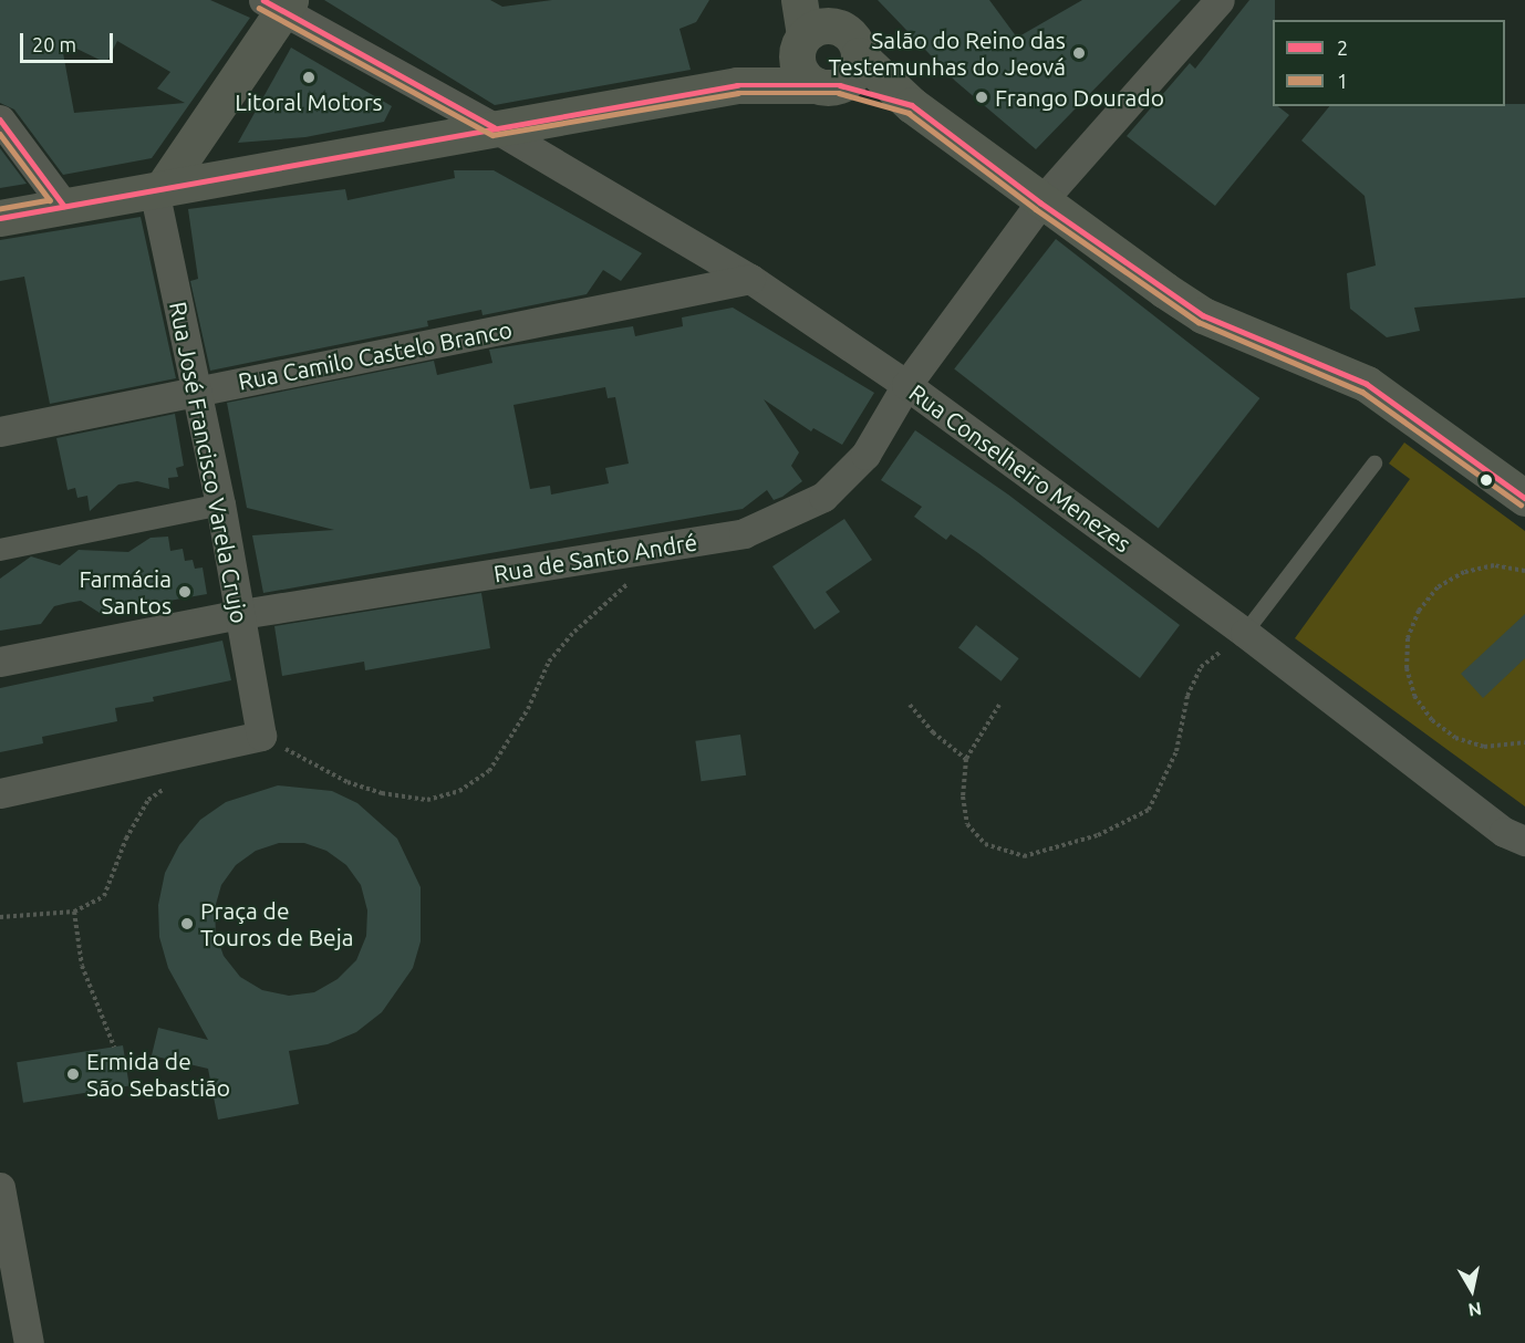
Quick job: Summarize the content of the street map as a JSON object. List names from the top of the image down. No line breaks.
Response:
{"streets":{"street":["Rua Camilo Castelo Branco","Rua José Francisco Varela Crujo","Rua Conselheiro Menezes","Rua de Santo André"]},"crossings":[["Rua Camilo Castelo Branco","Rua José Francisco Varela Crujo"],["Rua Camilo Castelo Branco","Rua Conselheiro Menezes"],["Rua José Francisco Varela Crujo","Rua de Santo André"],["Rua Conselheiro Menezes","Rua de Santo André"]],"places":["Salão do Reino das Testemunhas do Jeová","Litoral Motors","Frango Dourado","Farmácia Santos","Praça de Touros de Beja","Ermida de São Sebastião"],"lines":["transit line 2","transit line 1"],"legend":["2","1"],"scale_bar":"20 m","north":"bottom"}
